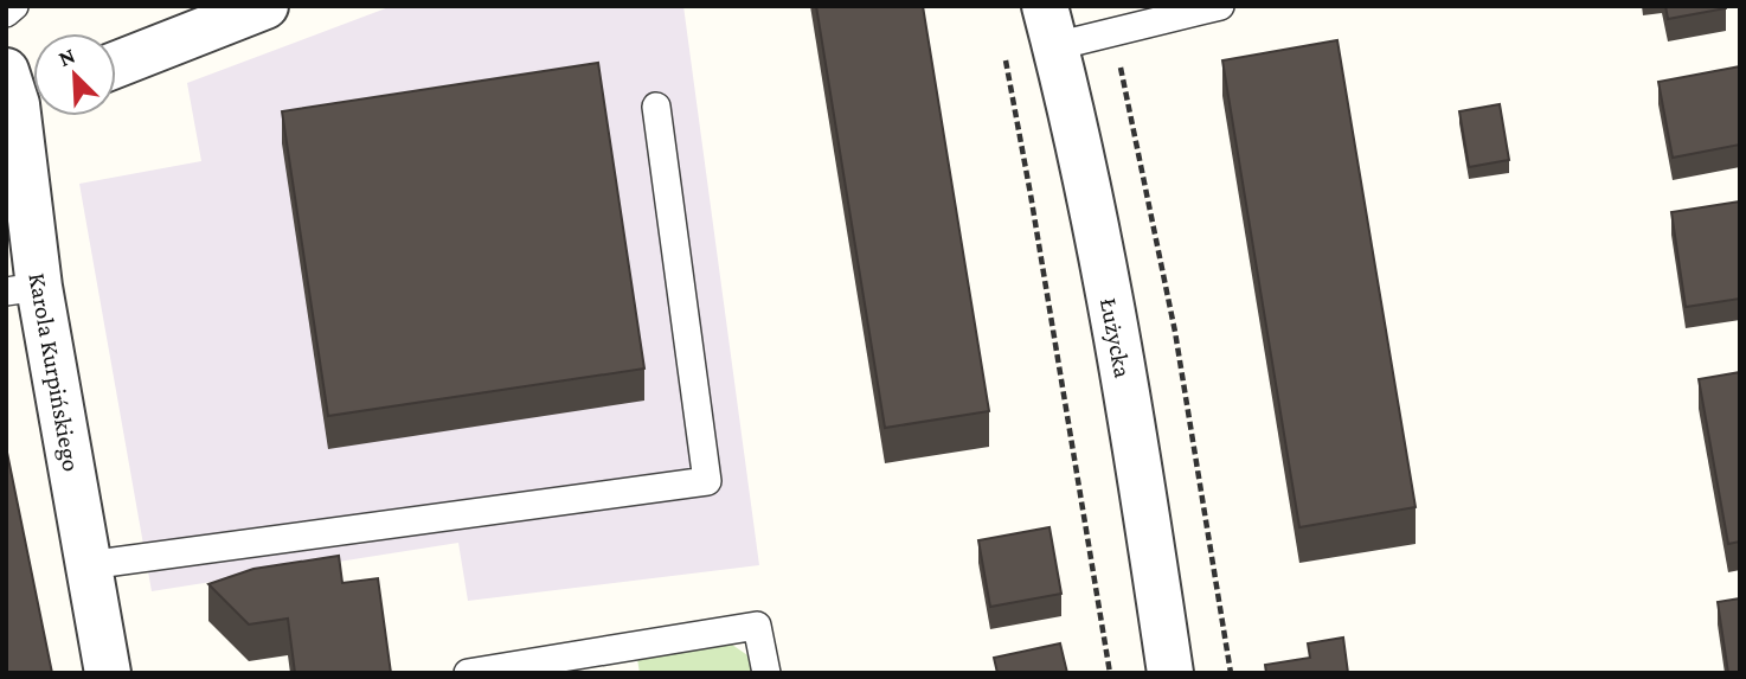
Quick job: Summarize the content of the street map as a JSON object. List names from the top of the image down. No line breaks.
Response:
{"streets":{"street":["Łużycka","Karola Kurpińskiego"]},"north":"top left"}
